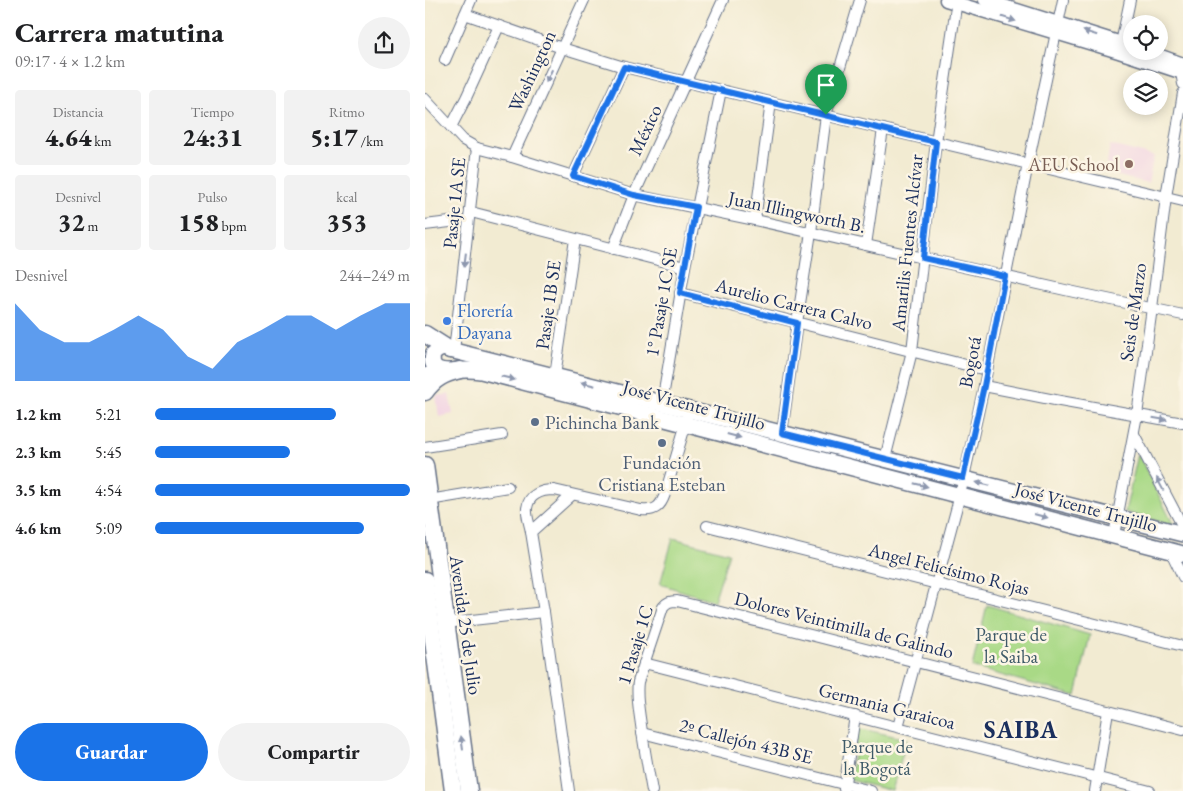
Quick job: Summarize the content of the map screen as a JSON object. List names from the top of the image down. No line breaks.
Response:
{"streets":{"main road":["José Vicente Trujillo","Avenida 25 de Julio"],"street":["Washington","México","Pasaje 1A SE","Juan Illingworth B.","Amarilis Fuentes Alcívar","1° Pasaje 1C SE","Aurelio Carrera Calvo","Pasaje 1B SE","Seis de Marzo","Bogotá","Angel Felicísimo Rojas","Dolores Veintimilla de Galindo","1 Pasaje 1C","Germania Garaicoa","2º Callejón 43B SE"]},"crossings":[["Washington","Juan Illingworth B."],["México","Juan Illingworth B."],["Pasaje 1A SE","Juan Illingworth B."],["Pasaje 1A SE","José Vicente Trujillo"],["Juan Illingworth B.","Amarilis Fuentes Alcívar"],["Juan Illingworth B.","1° Pasaje 1C SE"],["Juan Illingworth B.","Seis de Marzo"],["Juan Illingworth B.","Bogotá"],["Amarilis Fuentes Alcívar","Aurelio Carrera Calvo"],["Amarilis Fuentes Alcívar","José Vicente Trujillo"],["1° Pasaje 1C SE","Aurelio Carrera Calvo"],["1° Pasaje 1C SE","José Vicente Trujillo"],["Aurelio Carrera Calvo","Bogotá"],["Pasaje 1B SE","José Vicente Trujillo"],["Seis de Marzo","José Vicente Trujillo"],["Bogotá","José Vicente Trujillo"],["Bogotá","Angel Felicísimo Rojas"],["Bogotá","Dolores Veintimilla de Galindo"],["Bogotá","Germania Garaicoa"],["Dolores Veintimilla de Galindo","1 Pasaje 1C"],["1 Pasaje 1C","Germania Garaicoa"],["1 Pasaje 1C","2º Callejón 43B SE"]],"one_way":["Pasaje 1A SE"],"districts":["SAIBA"],"parks":["Parque de la Saiba","Parque de la Bogotá"],"places":["AEU School","Florería Dayana","Pichincha Bank","Fundación Cristiana Esteban"],"page":{"heading":["Carrera matutina","09:17 · 4 × 1.2 km"],"stats":[["Distancia","4.64 km"],["Tiempo","24:31"],["Ritmo","5:17 /km"],["Desnivel","32 m"],["Pulso","158 bpm"],["kcal","353"]],"chart":["Desnivel","244–249 m"],"list":[{"name":"1.2 km","note":"5:21"},{"name":"2.3 km","note":"5:45"},{"name":"3.5 km","note":"4:54"},{"name":"4.6 km","note":"5:09"}],"buttons":["Guardar","Compartir"]}}
